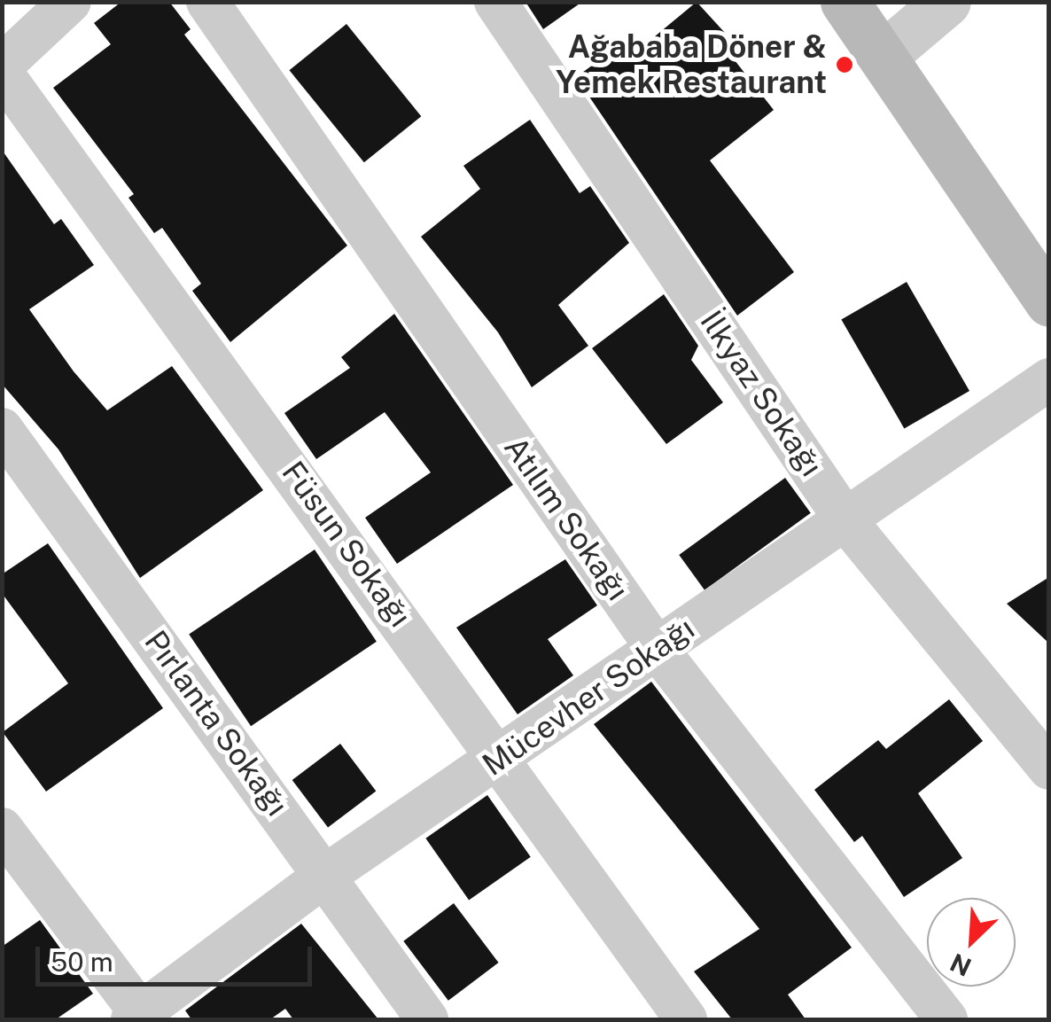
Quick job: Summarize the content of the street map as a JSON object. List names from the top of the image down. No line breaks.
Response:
{"streets":{"street":["İlkyaz Sokağı","Atılım Sokağı","Füsun Sokağı","Mücevher Sokağı","Pırlanta Sokağı"]},"crossings":[["İlkyaz Sokağı","Mücevher Sokağı"],["Atılım Sokağı","Mücevher Sokağı"],["Füsun Sokağı","Mücevher Sokağı"],["Mücevher Sokağı","Pırlanta Sokağı"]],"places":["Ağababa Döner & Yemek Restaurant"],"scale_bar":"50 m","north":"bottom left"}
